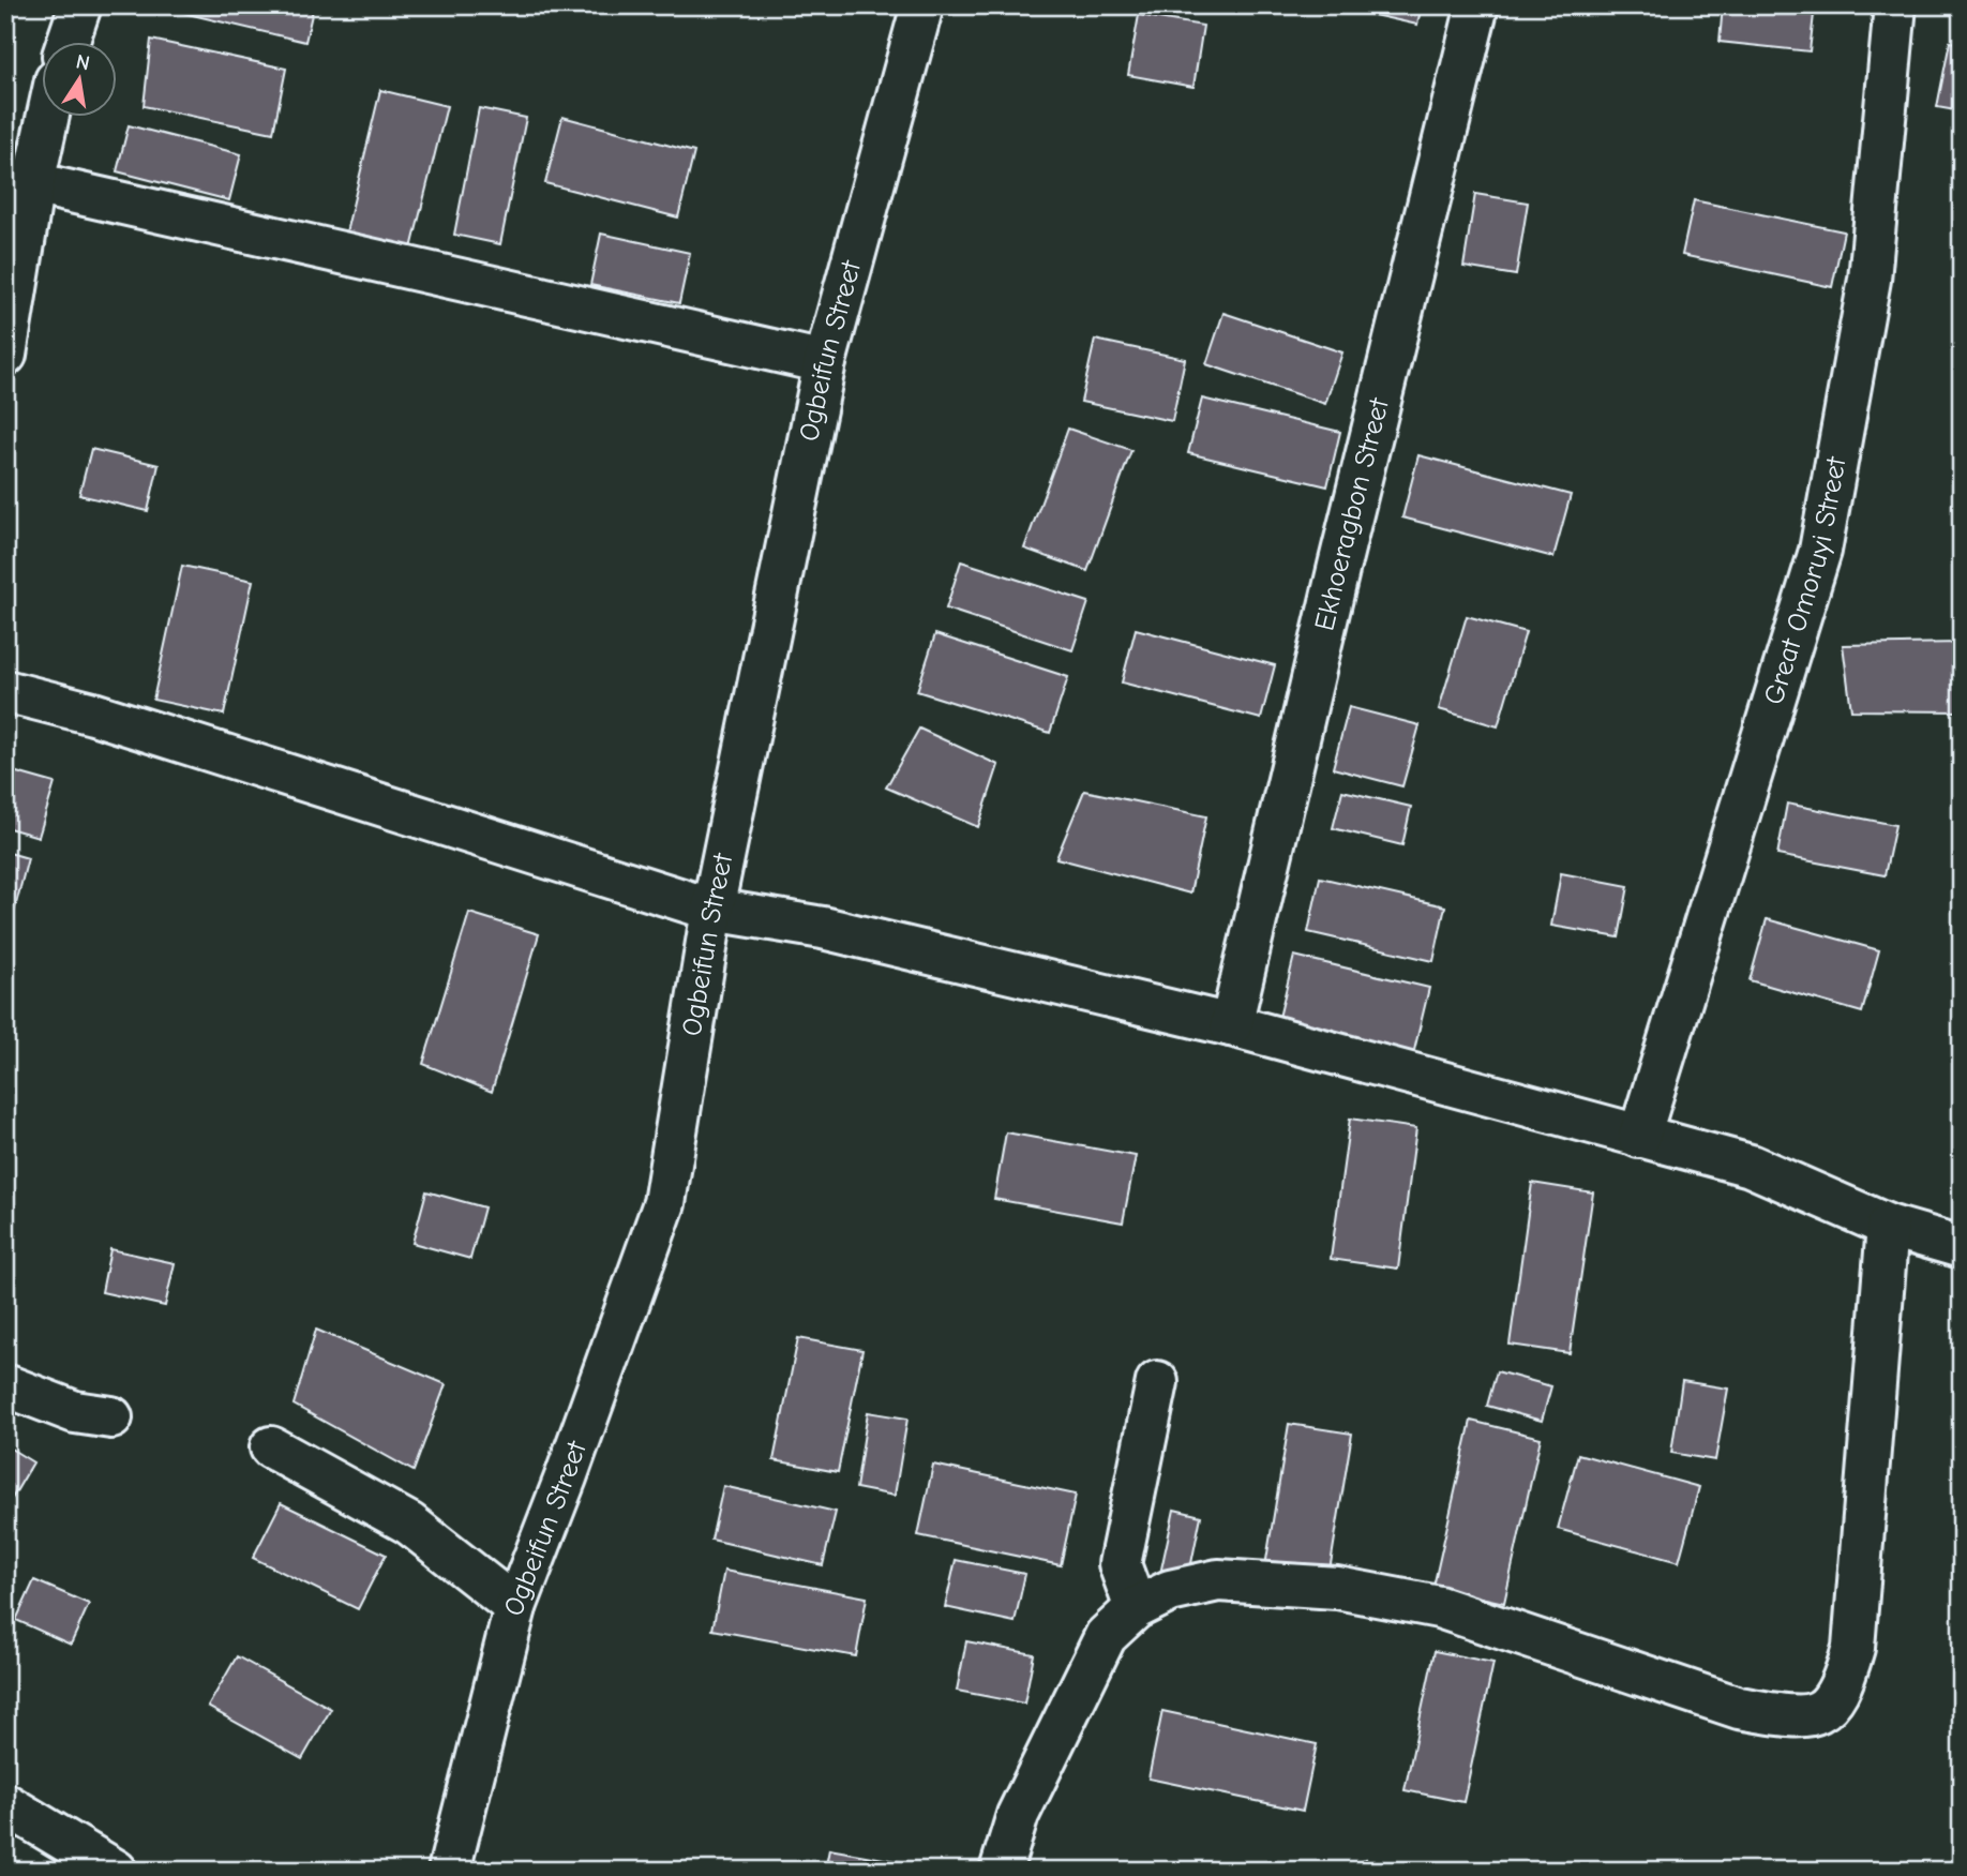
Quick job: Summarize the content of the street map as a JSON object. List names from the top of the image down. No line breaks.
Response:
{"streets":{"street":["Ogbeifun Street","Ekhoeragbon Street","Great Omoruyi Street"]},"north":"top"}
